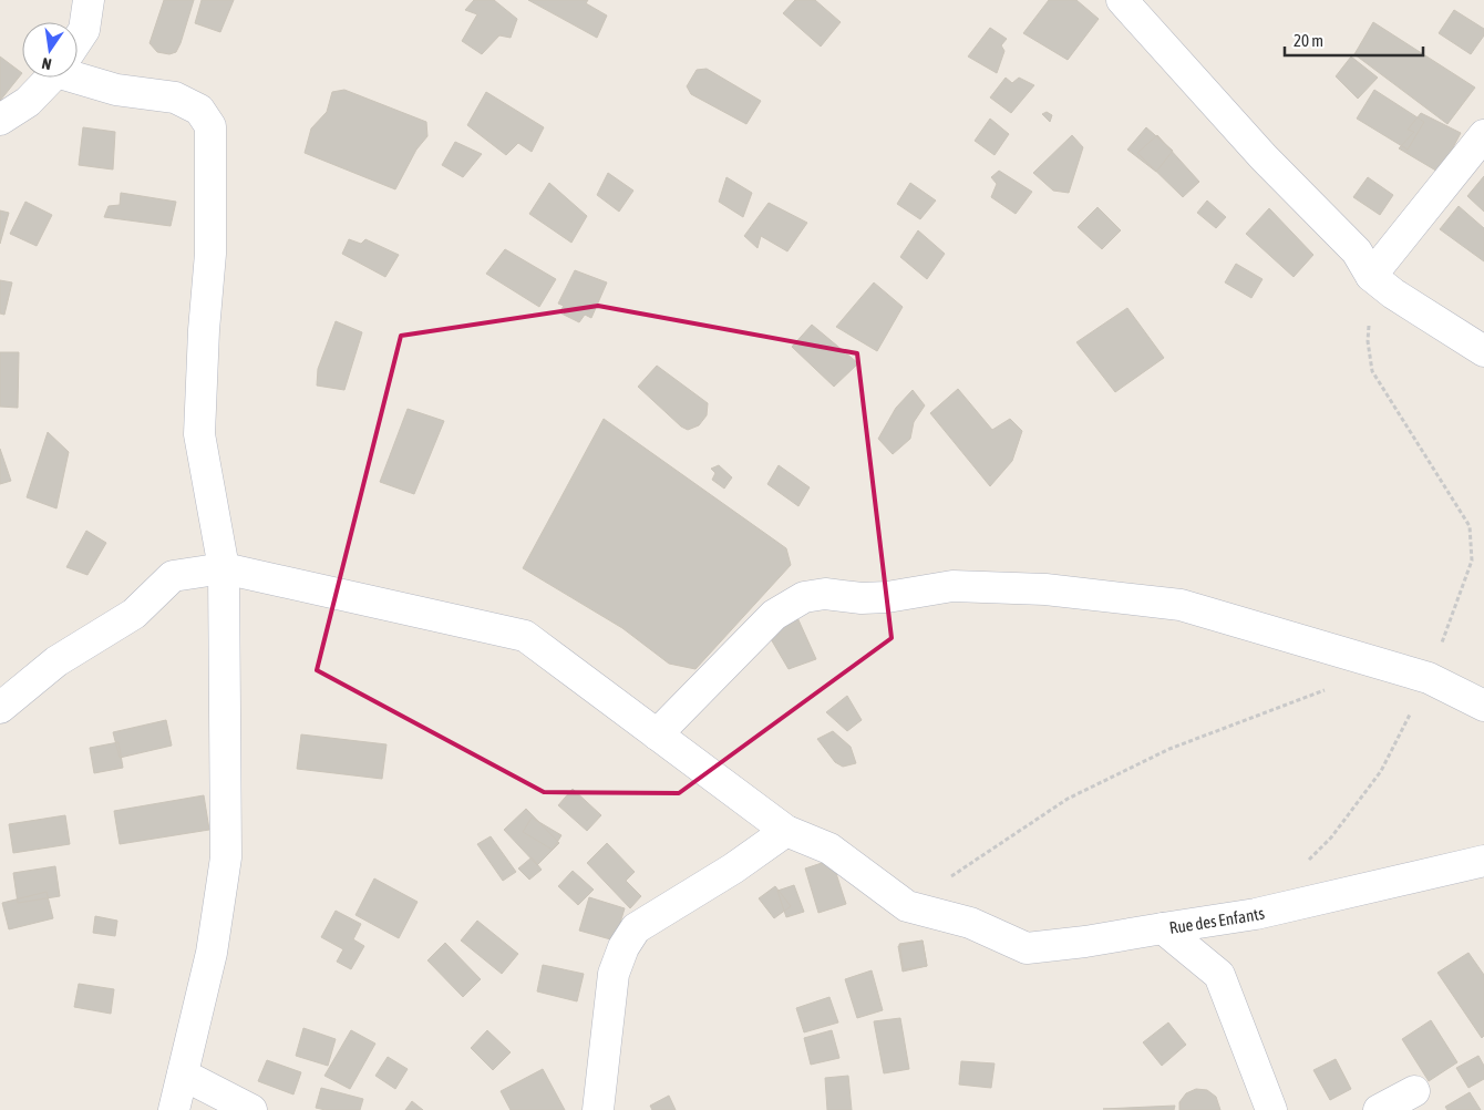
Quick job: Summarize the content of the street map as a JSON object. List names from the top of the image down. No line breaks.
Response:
{"streets":{"street":["Rue des Enfants"]},"scale_bar":"20 m","north":"bottom"}
